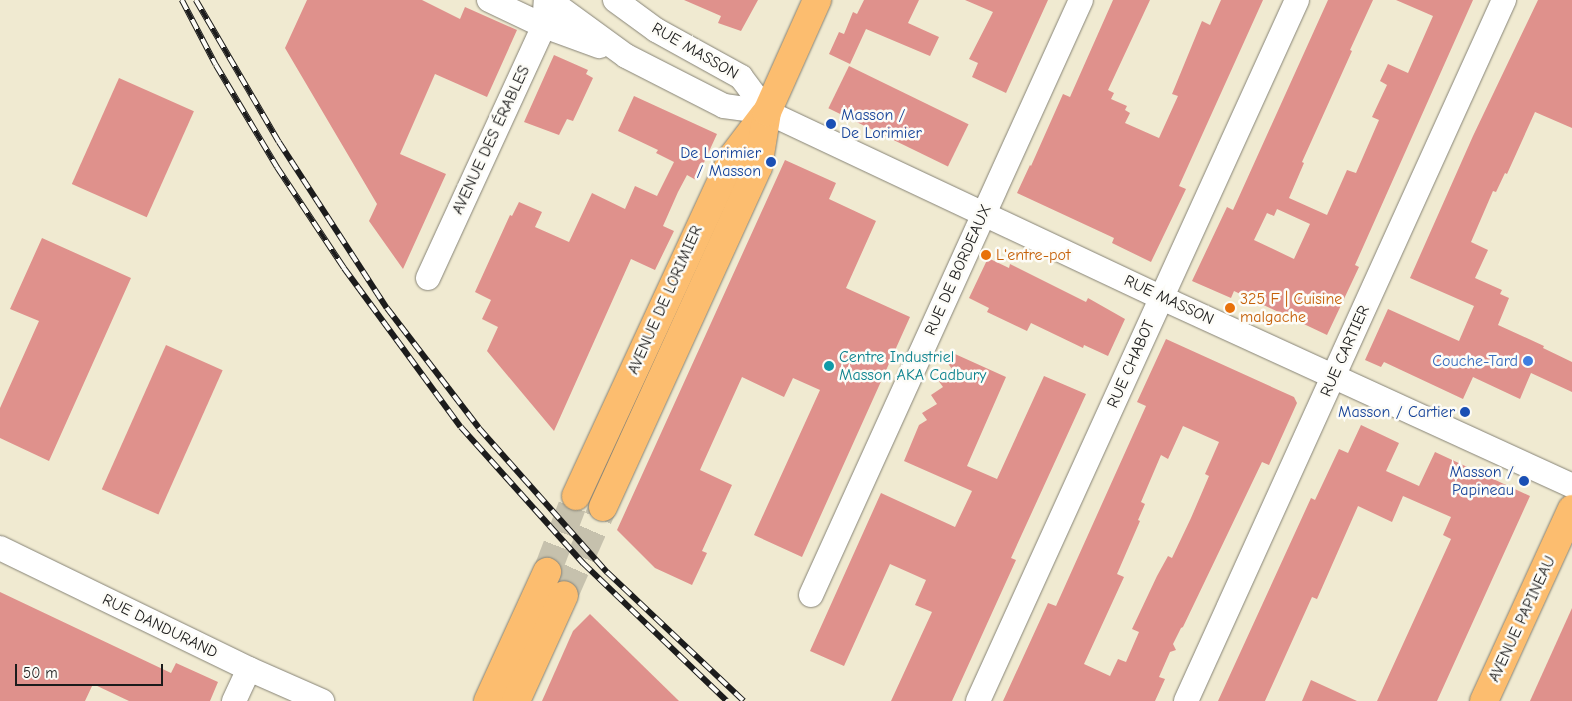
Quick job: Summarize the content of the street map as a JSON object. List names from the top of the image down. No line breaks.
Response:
{"streets":{"main road":["AVENUE DE LORIMIER","AVENUE PAPINEAU"],"street":["RUE MASSON","AVENUE DES ÉRABLES","RUE DE BORDEAUX","RUE CARTIER","RUE CHABOT","RUE DANDURAND"]},"crossings":[["RUE MASSON","AVENUE DES ÉRABLES"],["RUE MASSON","RUE DE BORDEAUX"],["RUE MASSON","AVENUE DE LORIMIER"],["RUE MASSON","RUE CARTIER"],["RUE MASSON","RUE CHABOT"]],"places":["Masson / De Lorimier","De Lorimier / Masson","L'entre-pot","325 F | Cuisine malgache","Couche-Tard","Centre Industriel Masson AKA Cadbury","Masson / Cartier","Masson / Papineau"],"scale_bar":"50 m"}
